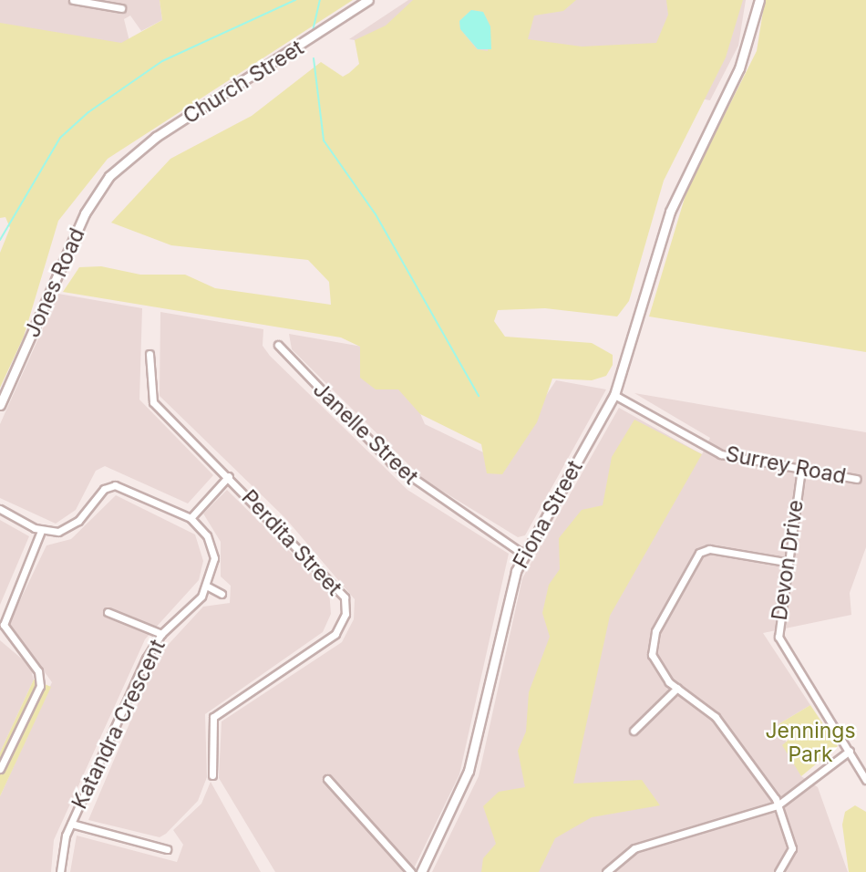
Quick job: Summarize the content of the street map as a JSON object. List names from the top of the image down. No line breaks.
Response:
{"streets":{"street":["Church Street","Jones Road","Janelle Street","Surrey Road","Fiona Street","Perdita Street","Devon Drive","Katandra Crescent"]},"crossings":[["Church Street","Jones Road"],["Janelle Street","Fiona Street"],["Surrey Road","Fiona Street"],["Surrey Road","Devon Drive"]],"parks":["Jennings Park"]}
